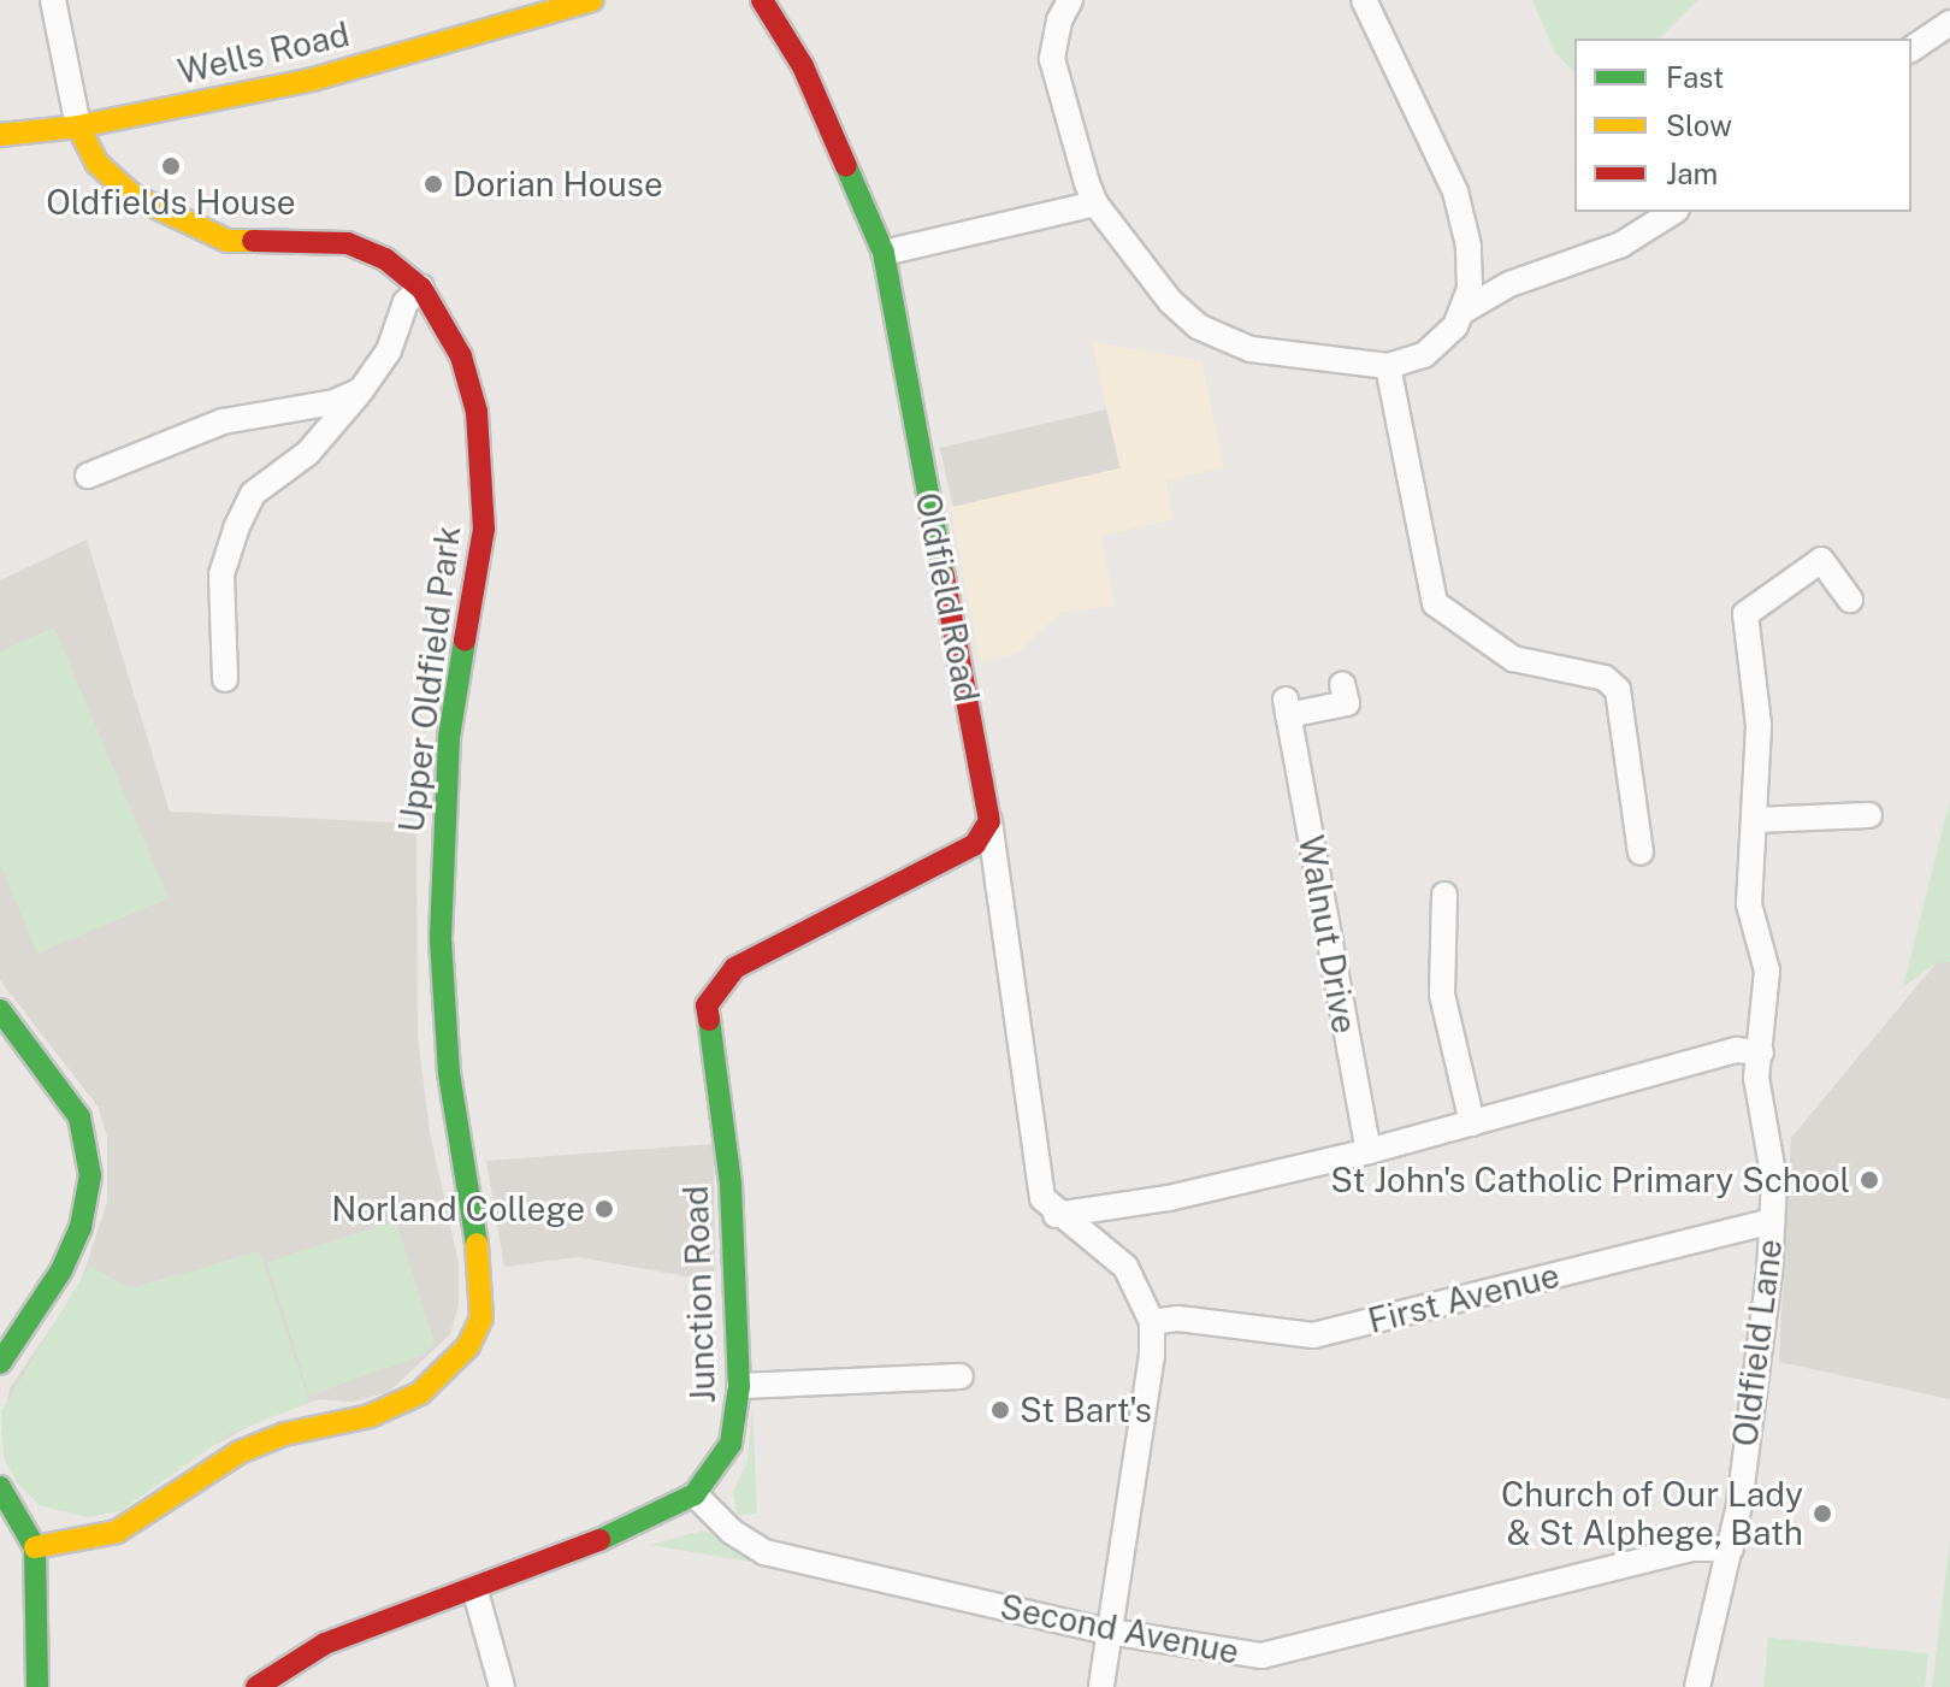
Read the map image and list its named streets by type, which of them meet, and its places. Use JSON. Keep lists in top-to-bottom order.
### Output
{
  "streets": {
    "main road": [
      "Wells Road",
      "Oldfield Road",
      "Upper Oldfield Park",
      "Junction Road"
    ],
    "street": [
      "Walnut Drive",
      "First Avenue",
      "Oldfield Lane",
      "Second Avenue"
    ]
  },
  "crossings": [
    ["Wells Road", "Upper Oldfield Park"],
    ["Oldfield Road", "Junction Road"],
    ["Junction Road", "Second Avenue"],
    ["First Avenue", "Oldfield Lane"],
    ["Oldfield Lane", "Second Avenue"]
  ],
  "places": [
    "Oldfields House",
    "Dorian House",
    "St John's Catholic Primary School",
    "Norland College",
    "St Bart's",
    "Church of Our Lady & St Alphege, Bath"
  ],
  "legend": ["Fast", "Slow", "Jam"]
}
